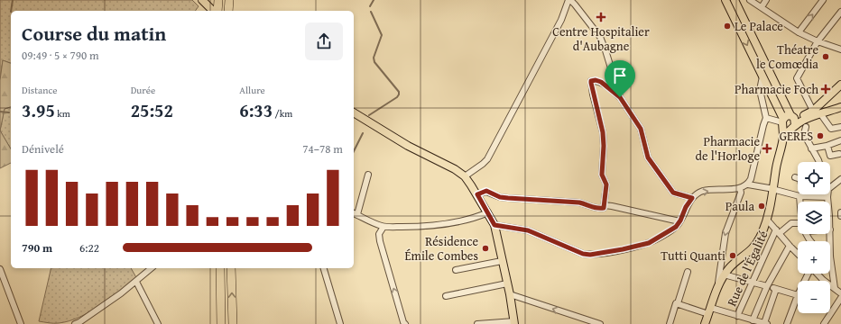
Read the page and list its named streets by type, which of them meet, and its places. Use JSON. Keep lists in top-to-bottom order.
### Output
{
  "streets": {
    "street": ["Rue de l'Égalité"]
  },
  "places": {
    "health": ["Centre Hospitalier d'Aubagne", "Pharmacie Foch", "Pharmacie de l'Horloge"],
    "other": [
      "Le Palace",
      "Théatre le Comœdia",
      "GERES",
      "Paula",
      "Résidence Émile Combes",
      "Tutti Quanti"
    ]
  },
  "page": {
    "heading": ["Course du matin", "09:49 · 5 × 790 m"],
    "stats": [
      ["Distance", "3.95 km"],
      ["Durée", "25:52"],
      ["Allure", "6:33 /km"]
    ],
    "chart": ["Dénivelé", "74–78 m"],
    "map_buttons": ["+", "−"],
    "list": [
      {
        "name": "790 m",
        "note": "6:22"
      }
    ]
  }
}
